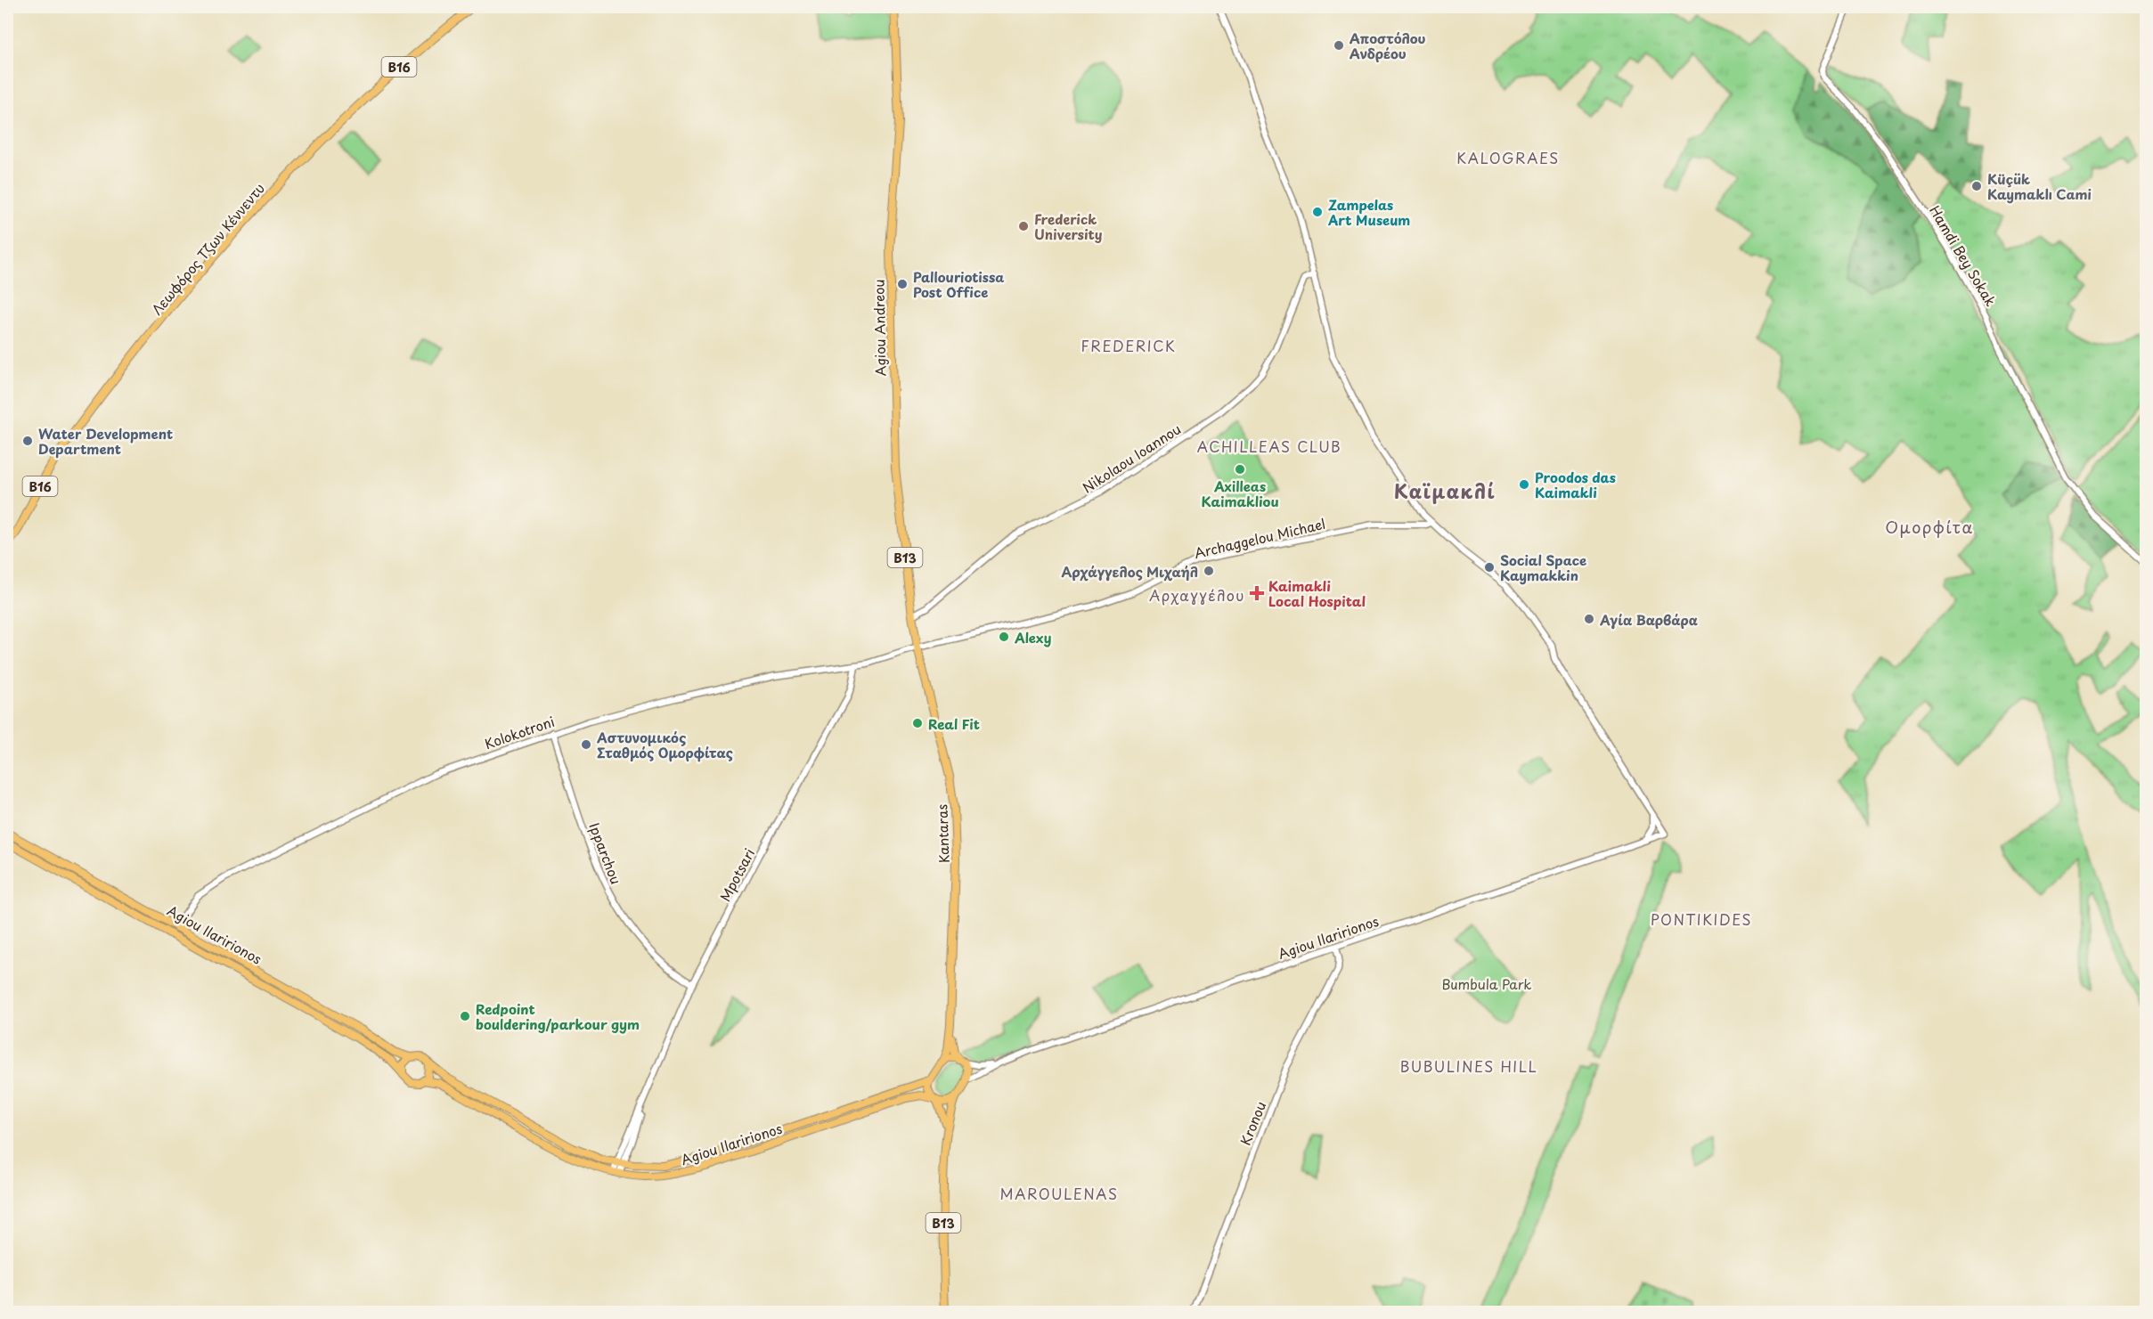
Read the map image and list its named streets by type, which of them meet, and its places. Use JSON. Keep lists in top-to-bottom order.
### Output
{
  "streets": {
    "main road": [
      "B16",
      "Λεωφόρος Τζων Κέννεντυ",
      "Agiou Andreou",
      "B13",
      "Kolokotroni",
      "Kantaras",
      "Agiou Ilaririonos"
    ],
    "street": [
      "Hamdi Bey Sokak",
      "Nikolaou Ioannou",
      "Archaggelou Michael",
      "Ipparchou",
      "Mpotsari",
      "Kronou"
    ]
  },
  "crossings": [
    ["Agiou Andreou", "Nikolaou Ioannou"],
    ["Agiou Andreou", "Archaggelou Michael"],
    ["Agiou Andreou", "Kolokotroni"],
    ["Agiou Andreou", "Kantaras"],
    ["Archaggelou Michael", "Kolokotroni"],
    ["Archaggelou Michael", "Kantaras"],
    ["B13", "Kantaras"],
    ["B13", "Agiou Ilaririonos"],
    ["Kolokotroni", "Kantaras"],
    ["Kolokotroni", "Ipparchou"],
    ["Kolokotroni", "Mpotsari"],
    ["Kolokotroni", "Agiou Ilaririonos"],
    ["Kantaras", "Agiou Ilaririonos"],
    ["Ipparchou", "Mpotsari"],
    ["Mpotsari", "Agiou Ilaririonos"],
    ["Agiou Ilaririonos", "Kronou"]
  ],
  "districts": [
    "KALOGRAES",
    "FREDERICK",
    "ACHILLEAS CLUB",
    "Καϊμακλί",
    "Ομορφίτα",
    "Αρχαγγέλου",
    "PONTIKIDES",
    "BUBULINES HILL",
    "MAROULENAS"
  ],
  "parks": ["Bumbula Park"],
  "places": {
    "other": [
      "Αποστόλου Ανδρέου",
      "Küçük Kaymaklı Cami",
      "Zampelas Art Museum",
      "Frederick University",
      "Pallouriotissa Post Office",
      "Water Development Department",
      "Axilleas Kaimakliou",
      "Proodos das Kaimakli",
      "Social Space Kaymakkin",
      "Αρχάγγελος Μιχαήλ",
      "Αγία Βαρβάρα",
      "Alexy",
      "Real Fit",
      "Αστυνομικός Σταθμός Ομορφίτας",
      "Redpoint bouldering/parkour gym"
    ],
    "health": ["Kaimakli Local Hospital"]
  }
}
